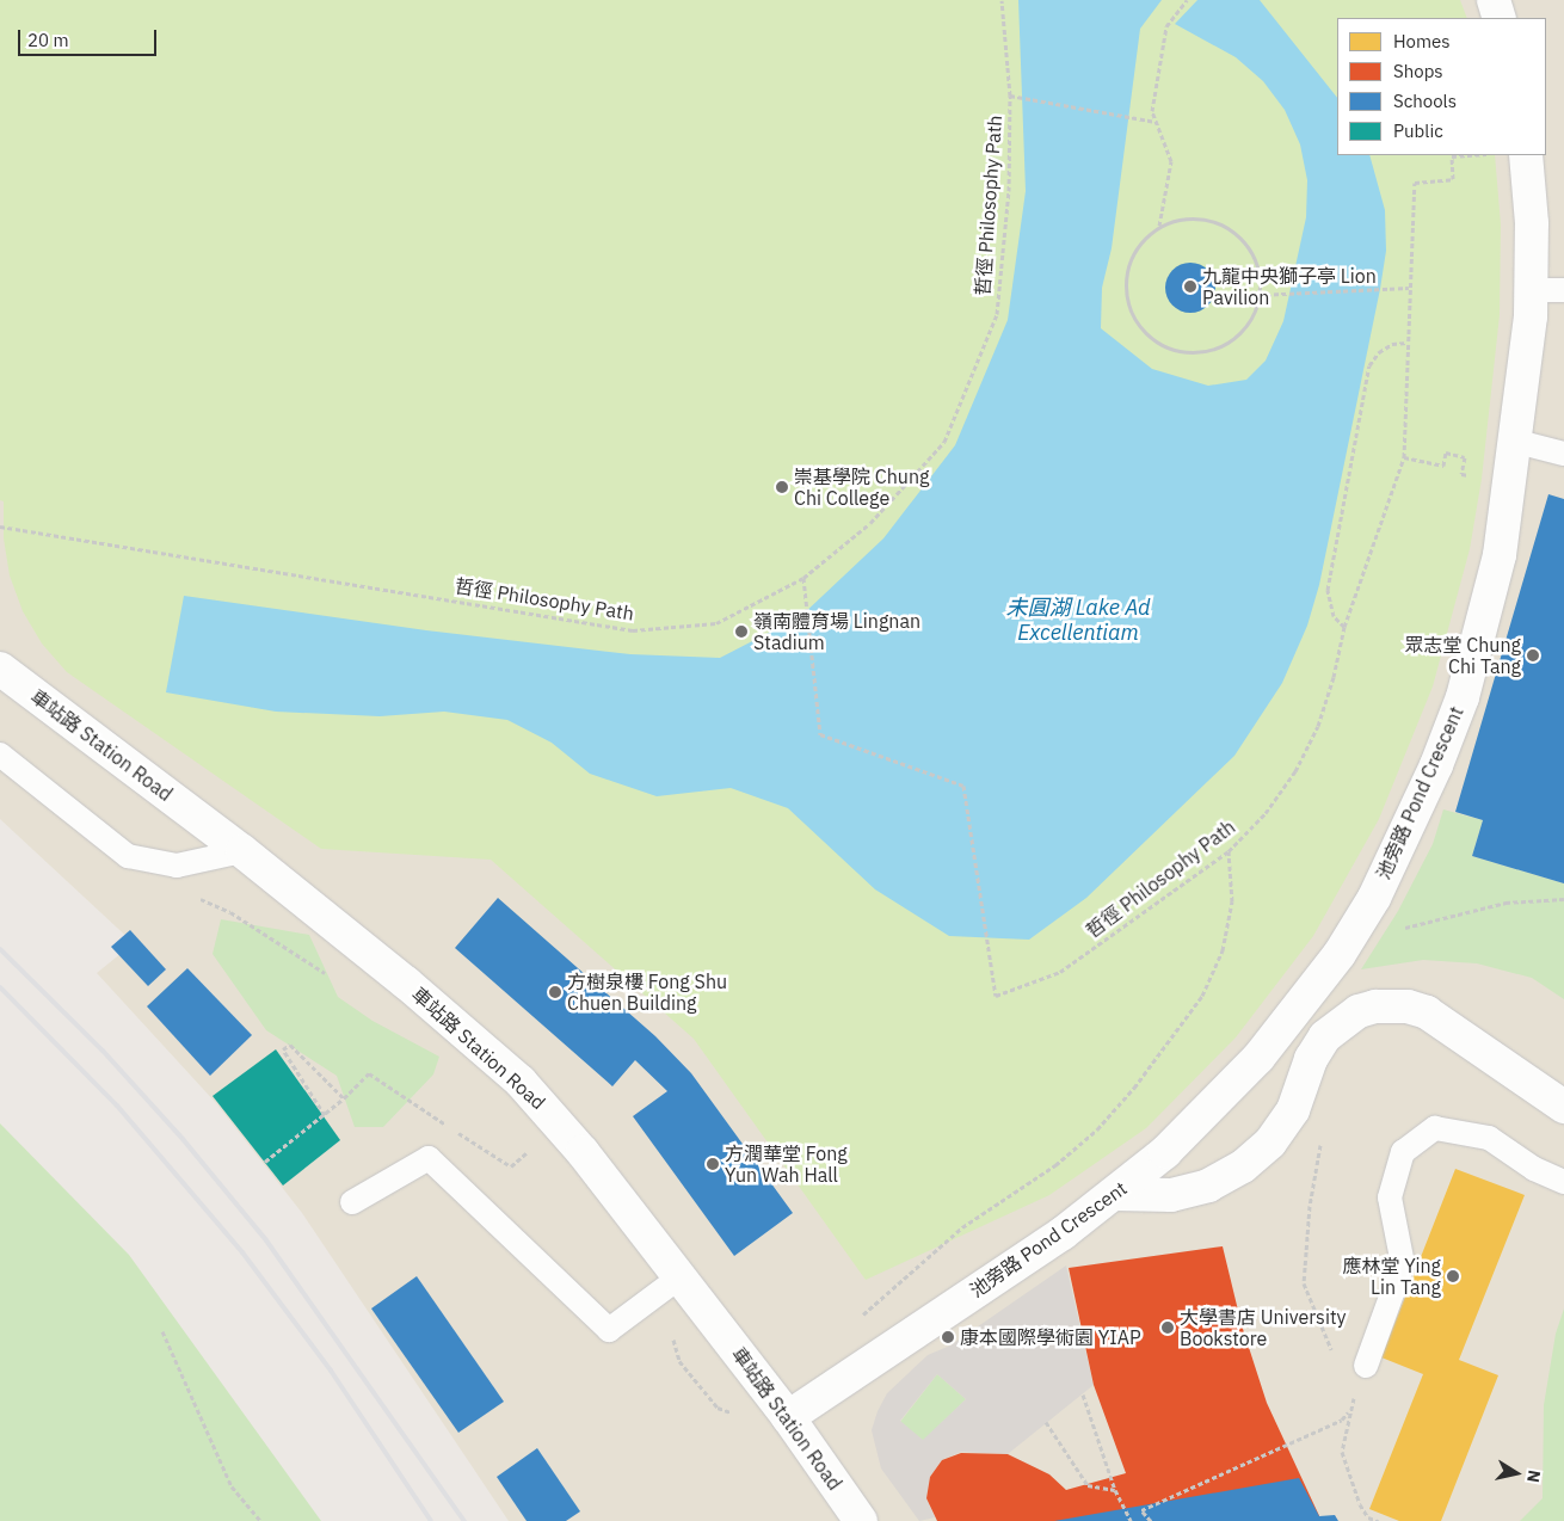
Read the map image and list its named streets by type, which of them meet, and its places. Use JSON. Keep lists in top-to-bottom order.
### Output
{
  "streets": {
    "street": ["車站路 Station Road", "池旁路 Pond Crescent"],
    "path": ["哲徑 Philosophy Path"]
  },
  "crossings": [
    ["車站路 Station Road", "池旁路 Pond Crescent"]
  ],
  "water": ["未圓湖 Lake Ad Excellentiam"],
  "places": [
    "九龍中央獅子亭 Lion Pavilion",
    "崇基學院 Chung Chi College",
    "嶺南體育場 Lingnan Stadium",
    "眾志堂 Chung Chi Tang",
    "方樹泉樓 Fong Shu Chuen Building",
    "方潤華堂 Fong Yun Wah Hall",
    "應林堂 Ying Lin Tang",
    "大學書店 University Bookstore",
    "康本國際學術園 YIAP"
  ],
  "legend": [
    "Homes",
    "Shops",
    "Schools",
    "Public"
  ],
  "scale_bar": "20 m",
  "north": "right"
}
